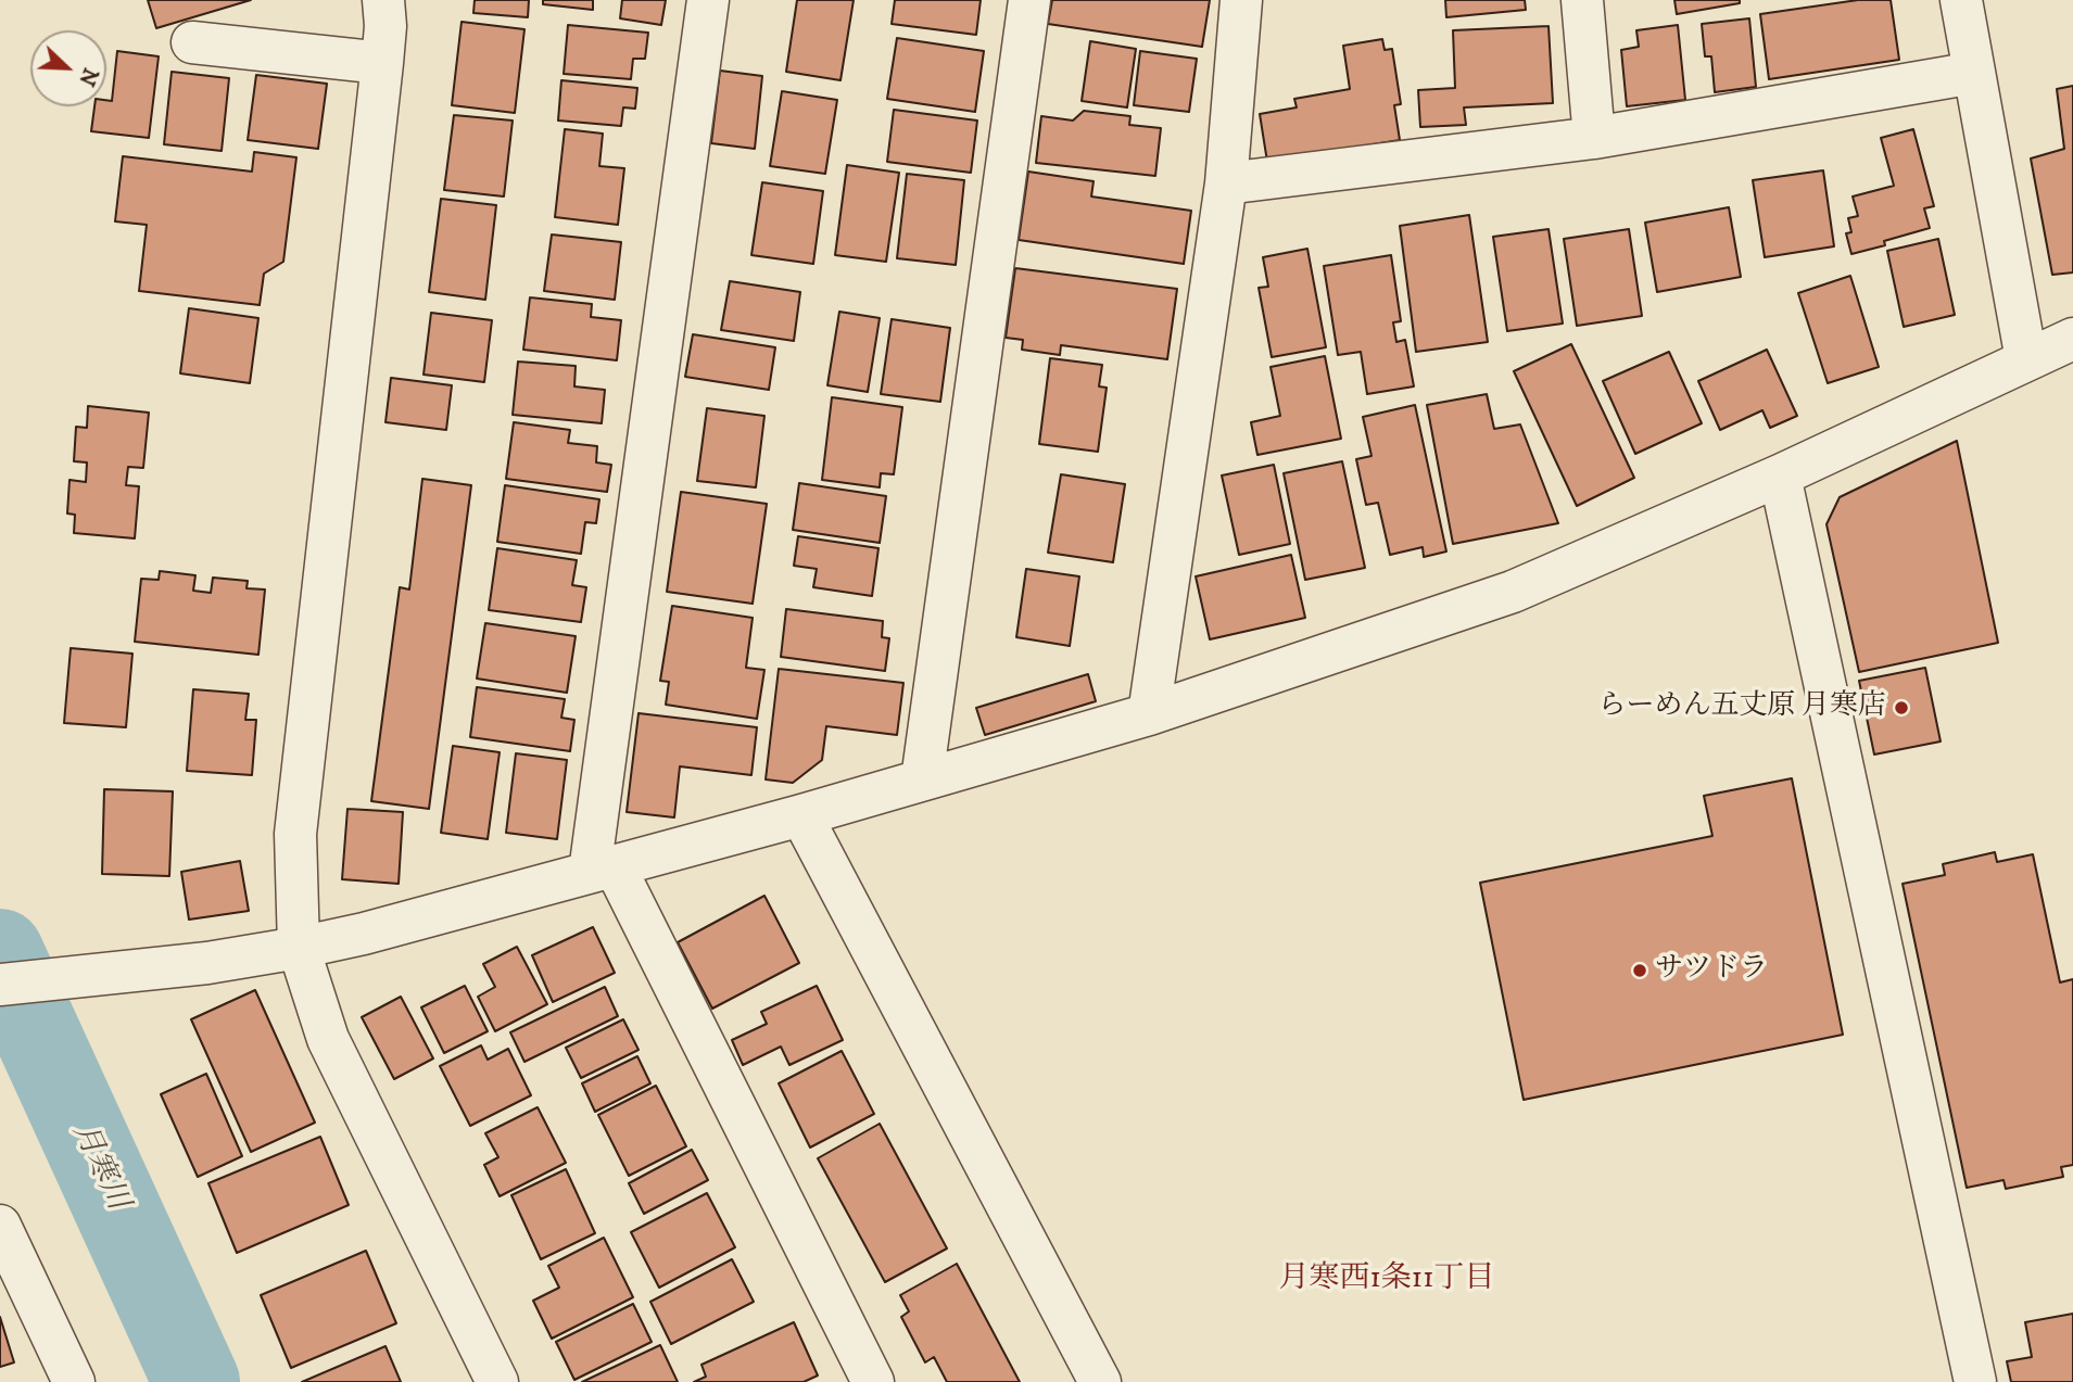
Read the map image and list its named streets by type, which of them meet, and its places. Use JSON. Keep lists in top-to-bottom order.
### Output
{
  "districts": ["月寒西1条11丁目"],
  "water": ["月寒川"],
  "places": ["らーめん五丈原 月寒店", "サツドラ"],
  "north": "bottom right"
}
